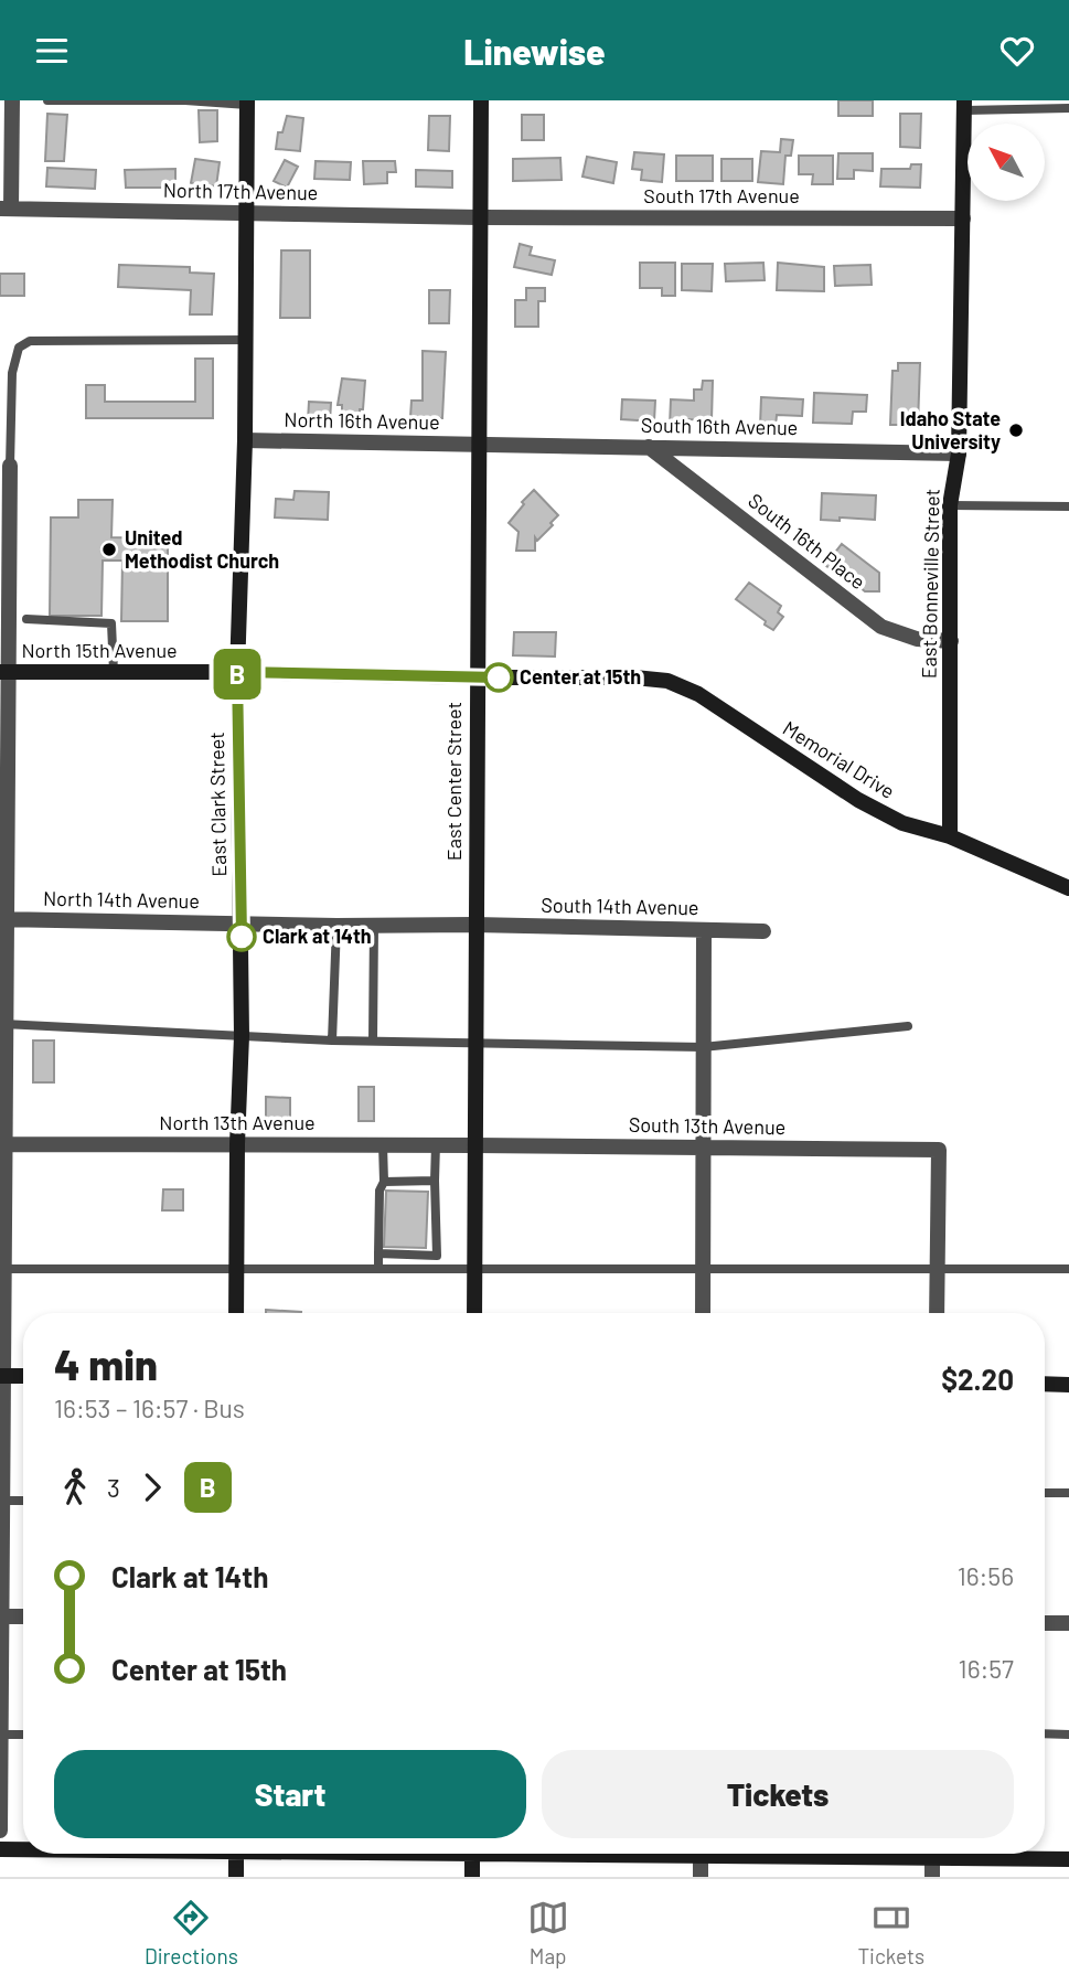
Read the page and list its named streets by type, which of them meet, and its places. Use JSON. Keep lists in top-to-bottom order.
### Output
{
  "streets": {
    "street": [
      "North 17th Avenue",
      "South 17th Avenue",
      "North 16th Avenue",
      "South 16th Avenue",
      "South 16th Place",
      "East Bonneville Street",
      "North 15th Avenue",
      "Memorial Drive",
      "East Center Street",
      "East Clark Street",
      "North 14th Avenue",
      "South 14th Avenue",
      "North 13th Avenue",
      "South 13th Avenue"
    ]
  },
  "crossings": [
    ["North 17th Avenue", "South 17th Avenue"],
    ["North 17th Avenue", "East Center Street"],
    ["North 17th Avenue", "East Clark Street"],
    ["South 17th Avenue", "East Bonneville Street"],
    ["South 17th Avenue", "East Center Street"],
    ["North 16th Avenue", "South 16th Avenue"],
    ["North 16th Avenue", "East Center Street"],
    ["North 16th Avenue", "East Clark Street"],
    ["South 16th Avenue", "South 16th Place"],
    ["South 16th Avenue", "East Bonneville Street"],
    ["South 16th Avenue", "East Center Street"],
    ["South 16th Place", "East Bonneville Street"],
    ["East Bonneville Street", "Memorial Drive"],
    ["North 15th Avenue", "Memorial Drive"],
    ["North 15th Avenue", "East Center Street"],
    ["North 15th Avenue", "East Clark Street"],
    ["Memorial Drive", "East Center Street"],
    ["East Center Street", "North 14th Avenue"],
    ["East Center Street", "South 14th Avenue"],
    ["East Center Street", "North 13th Avenue"],
    ["East Center Street", "South 13th Avenue"],
    ["East Clark Street", "North 14th Avenue"],
    ["East Clark Street", "North 13th Avenue"],
    ["North 14th Avenue", "South 14th Avenue"],
    ["North 13th Avenue", "South 13th Avenue"]
  ],
  "places": [
    "Idaho State University",
    "United Methodist Church",
    "Center at 15th",
    "Clark at 14th"
  ],
  "lines": ["bus line B"],
  "north": "top left",
  "page": {
    "header": "Linewise",
    "on_map": "B",
    "heading": ["4 min", "16:53 – 16:57 · Bus", "$2.20"],
    "legs": ["3", "B"],
    "list": [
      {
        "name": "Clark at 14th",
        "value": "16:56"
      },
      {
        "name": "Center at 15th",
        "value": "16:57"
      }
    ],
    "buttons": ["Start", "Tickets"],
    "tabs": ["Directions", "Map", "Tickets"]
  }
}
